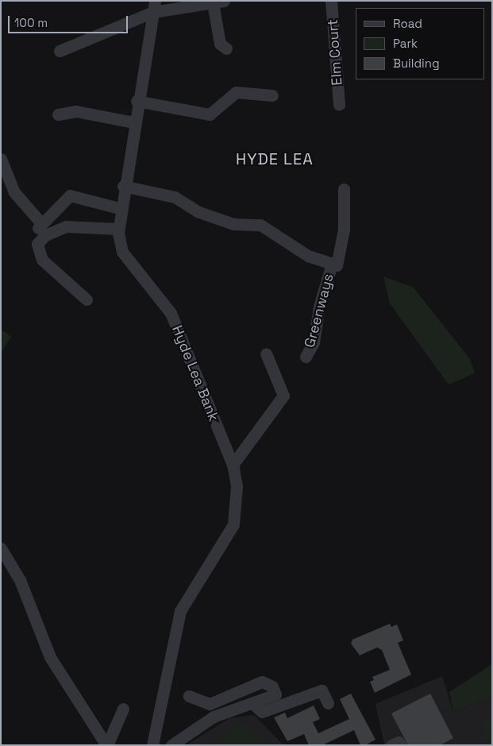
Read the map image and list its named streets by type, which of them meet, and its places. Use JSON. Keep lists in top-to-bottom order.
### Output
{
  "streets": {
    "street": ["Elm Court", "Greenways", "Hyde Lea Bank"]
  },
  "districts": ["HYDE LEA"],
  "legend": ["Road", "Park", "Building"],
  "scale_bar": "100 m"
}
